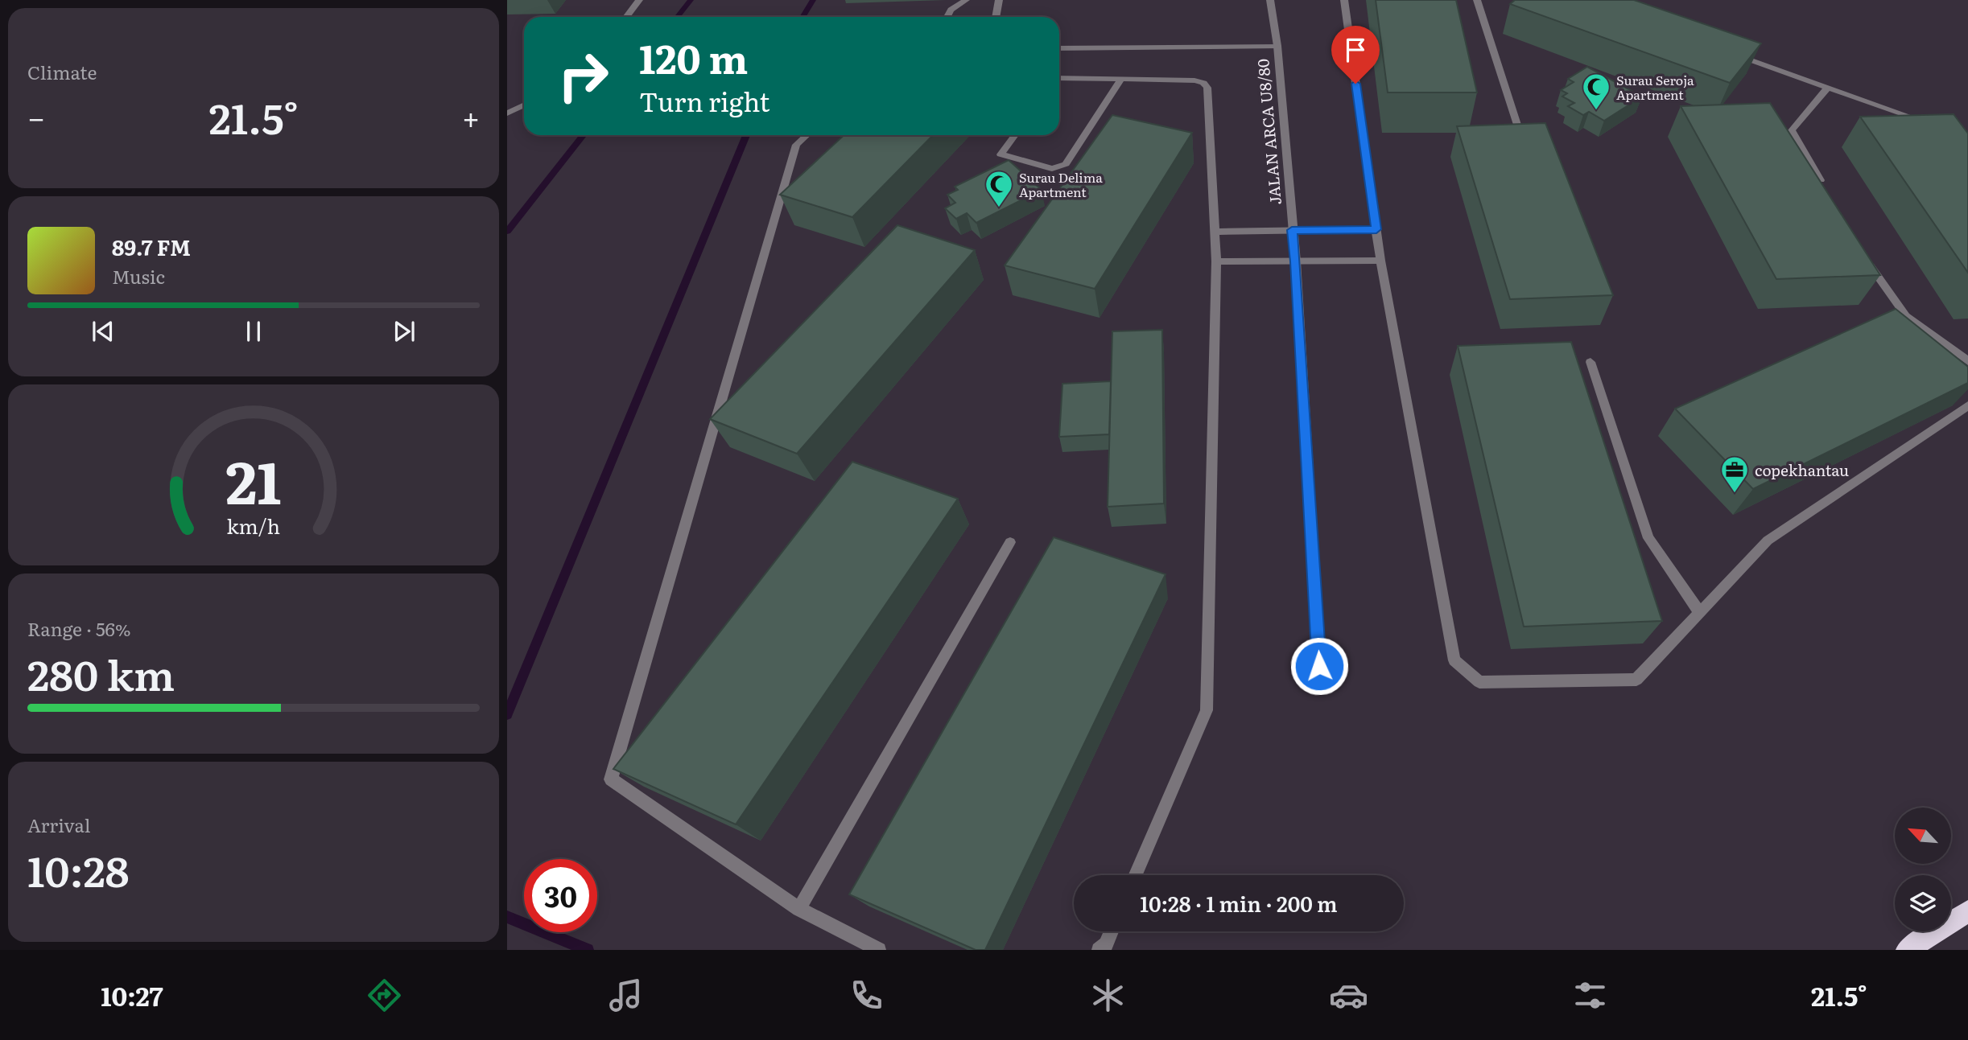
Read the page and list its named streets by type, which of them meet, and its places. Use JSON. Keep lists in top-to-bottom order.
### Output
{
  "streets": {
    "street": ["JALAN ARCA U8/80"]
  },
  "places": {
    "mosque": ["Surau Seroja Apartment", "Surau Delima Apartment"],
    "office": ["copekhantau"]
  },
  "north": "top left",
  "page": {
    "tile": [
      "Climate",
      ["Range · 56%", "280 km"],
      ["Arrival", "10:28"]
    ],
    "turn": ["120 m", "Turn right"],
    "heat": ["−", "21.5°", "+"],
    "song": ["89.7 FM", "Music"],
    "limit": "30",
    "trip": "10:28 · 1 min · 200 m",
    "tabs": ["10:27", "21.5°"],
    "gauge": ["21", "km/h"]
  }
}
